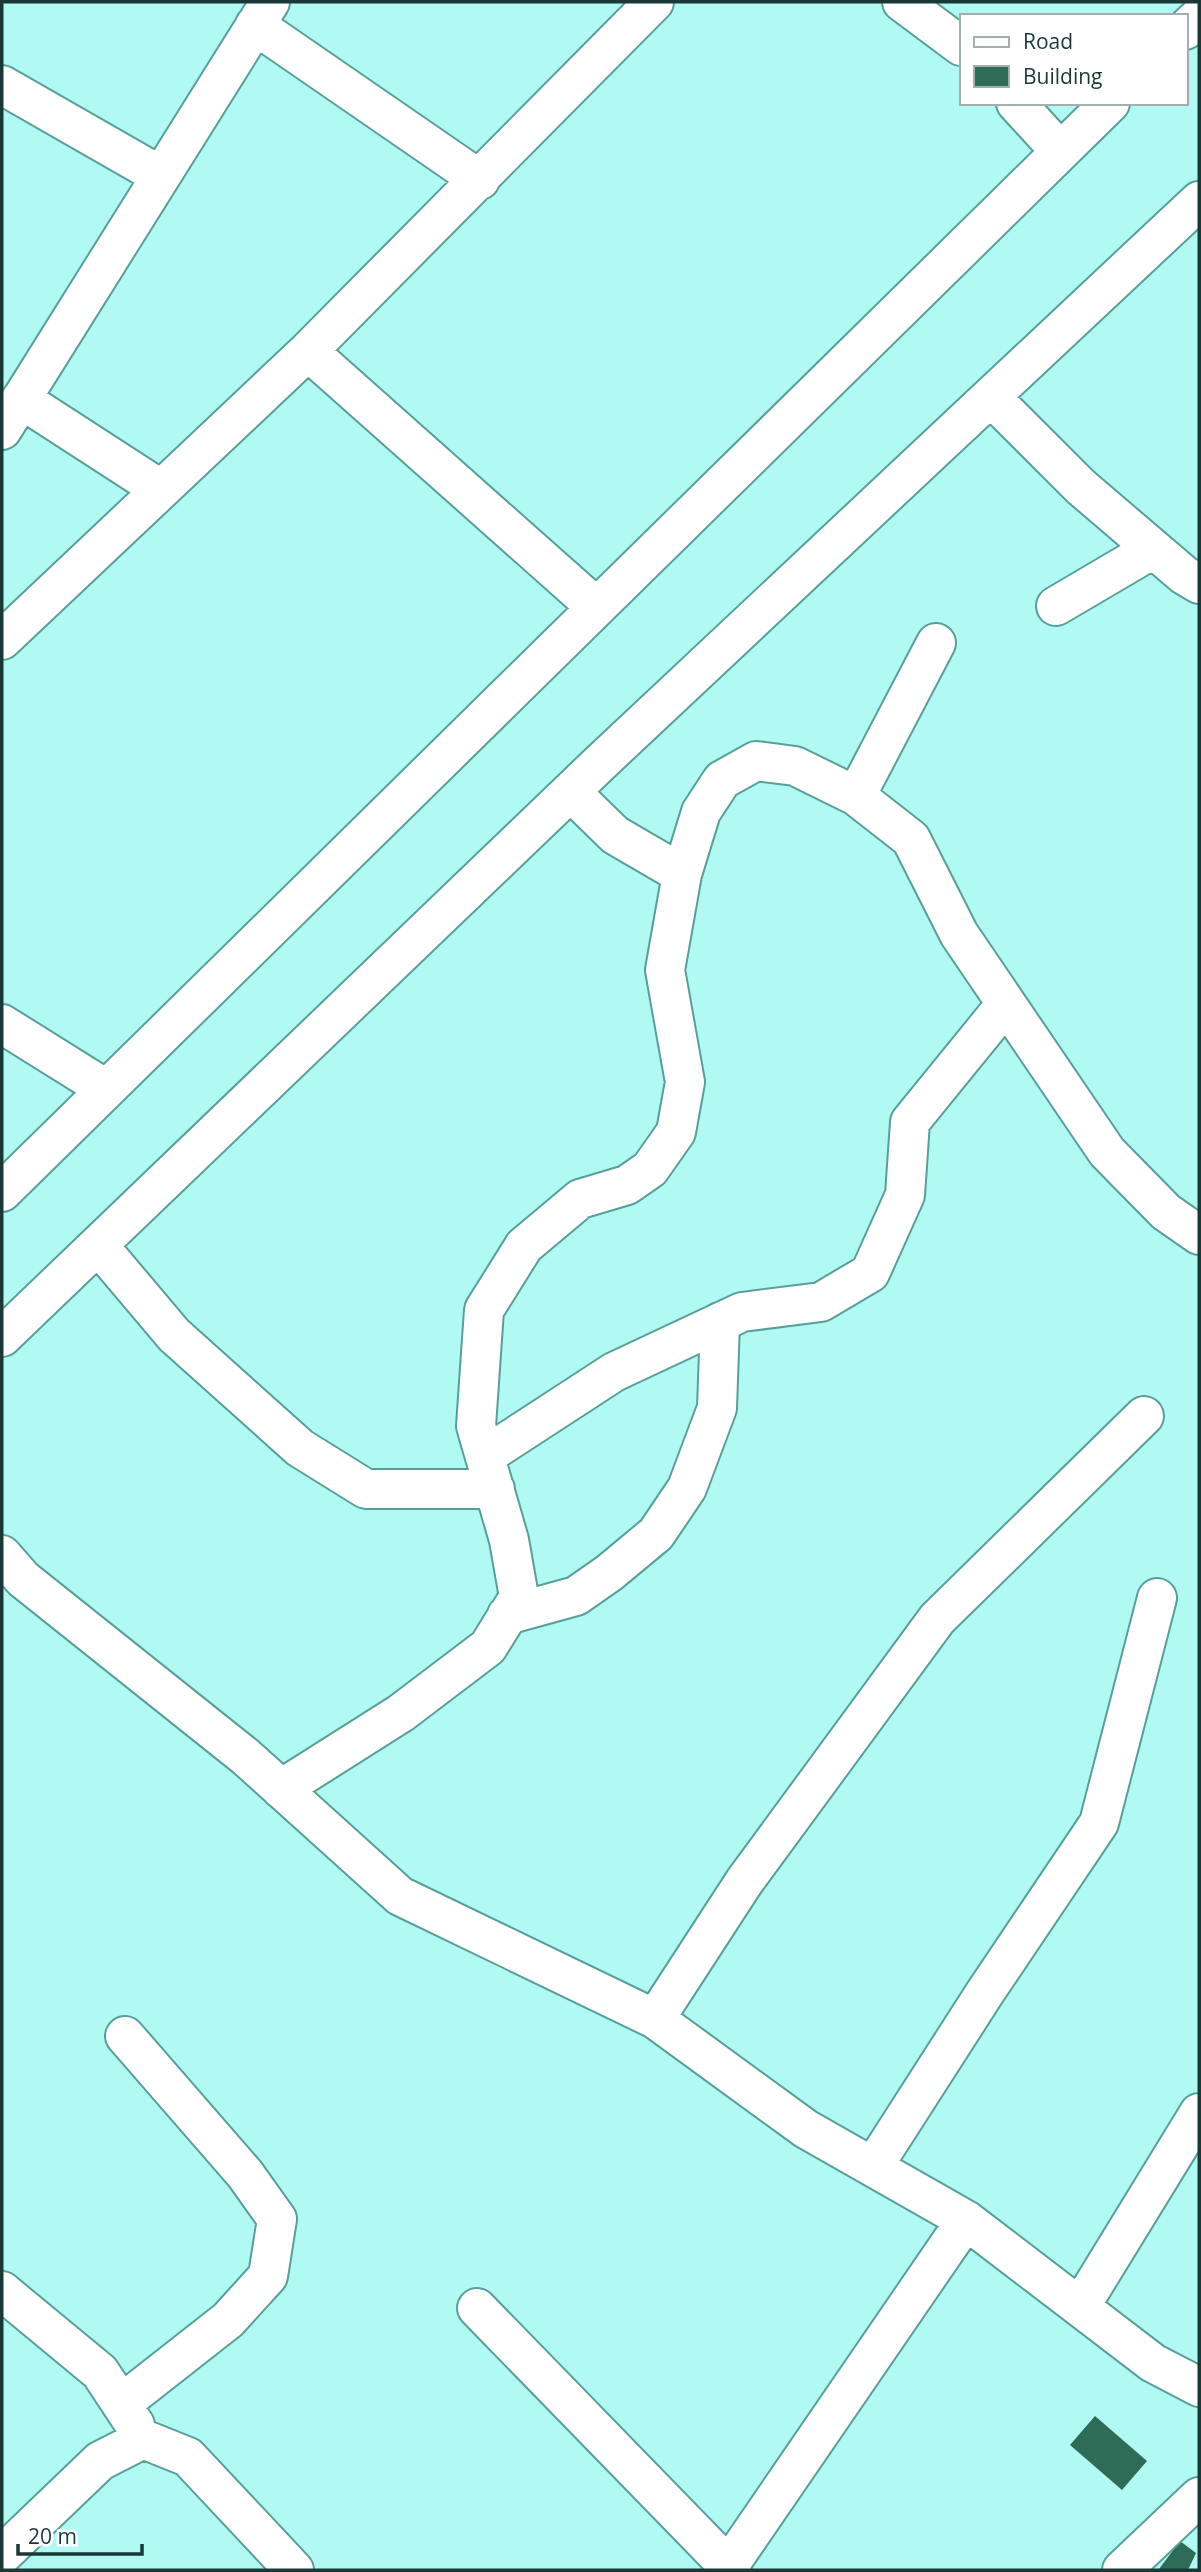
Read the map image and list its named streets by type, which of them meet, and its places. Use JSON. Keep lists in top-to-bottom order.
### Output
{
  "legend": ["Road", "Building"],
  "scale_bar": "20 m"
}
